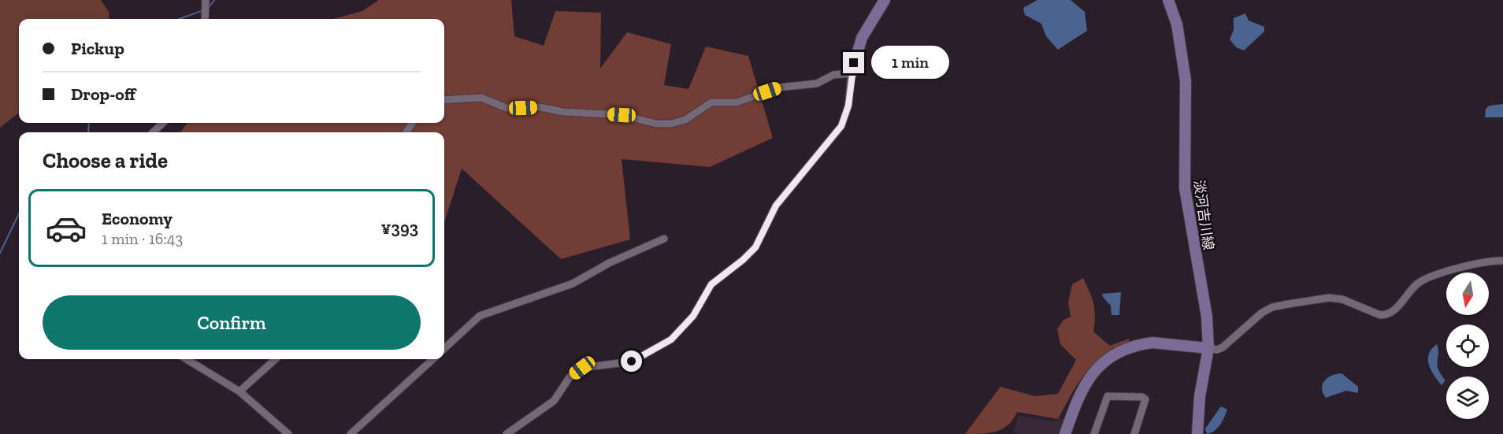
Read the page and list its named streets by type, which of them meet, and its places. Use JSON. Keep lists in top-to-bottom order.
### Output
{
  "streets": {
    "main road": ["淡河吉川線"]
  },
  "north": "bottom",
  "page": {
    "banner": ["Pickup", "Drop-off"],
    "bubble": "1 min",
    "heading": "Choose a ride",
    "list": [
      {
        "name": "Economy",
        "note": "1 min · 16:43",
        "value": "¥393"
      }
    ],
    "buttons": "Confirm"
  }
}
